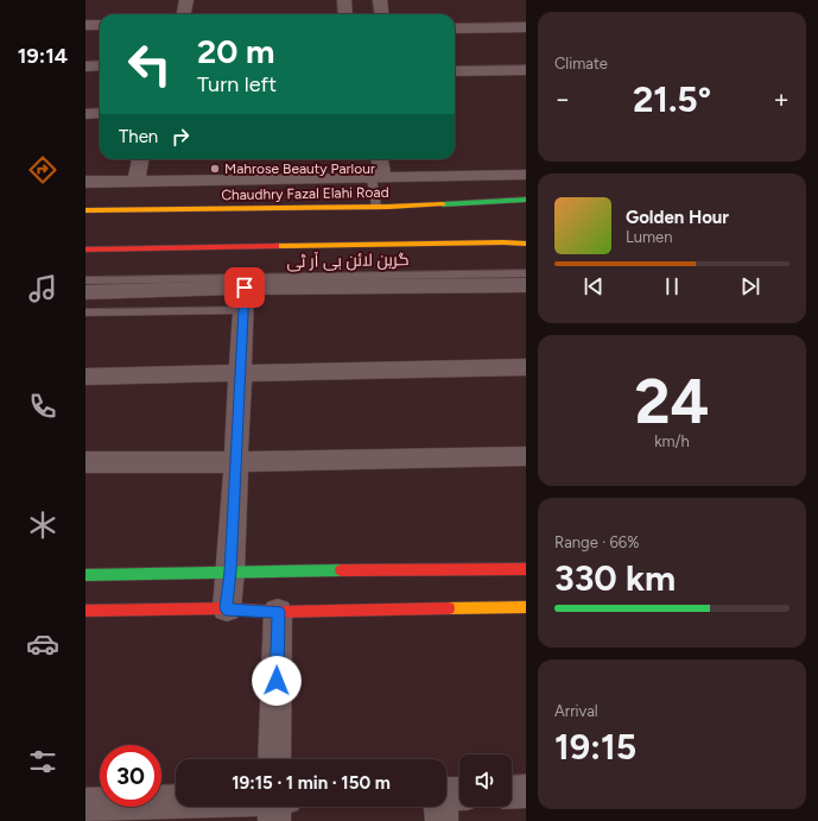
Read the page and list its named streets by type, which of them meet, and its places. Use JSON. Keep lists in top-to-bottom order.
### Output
{
  "streets": {
    "main road": ["Chaudhry Fazal Elahi Road"],
    "lane": ["گرین لائن بی آر ٹی"]
  },
  "places": ["Mahrose Beauty Parlour"],
  "page": {
    "tabs": "19:14",
    "tile": [
      "Climate",
      ["24", "km/h"],
      ["Range · 66%", "330 km"],
      ["Arrival", "19:15"]
    ],
    "turn": ["20 m", "Turn left"],
    "heat": ["−", "21.5°", "+"],
    "then": "Then",
    "song": ["Golden Hour", "Lumen"],
    "limit": "30",
    "trip": "19:15 · 1 min · 150 m"
  }
}
